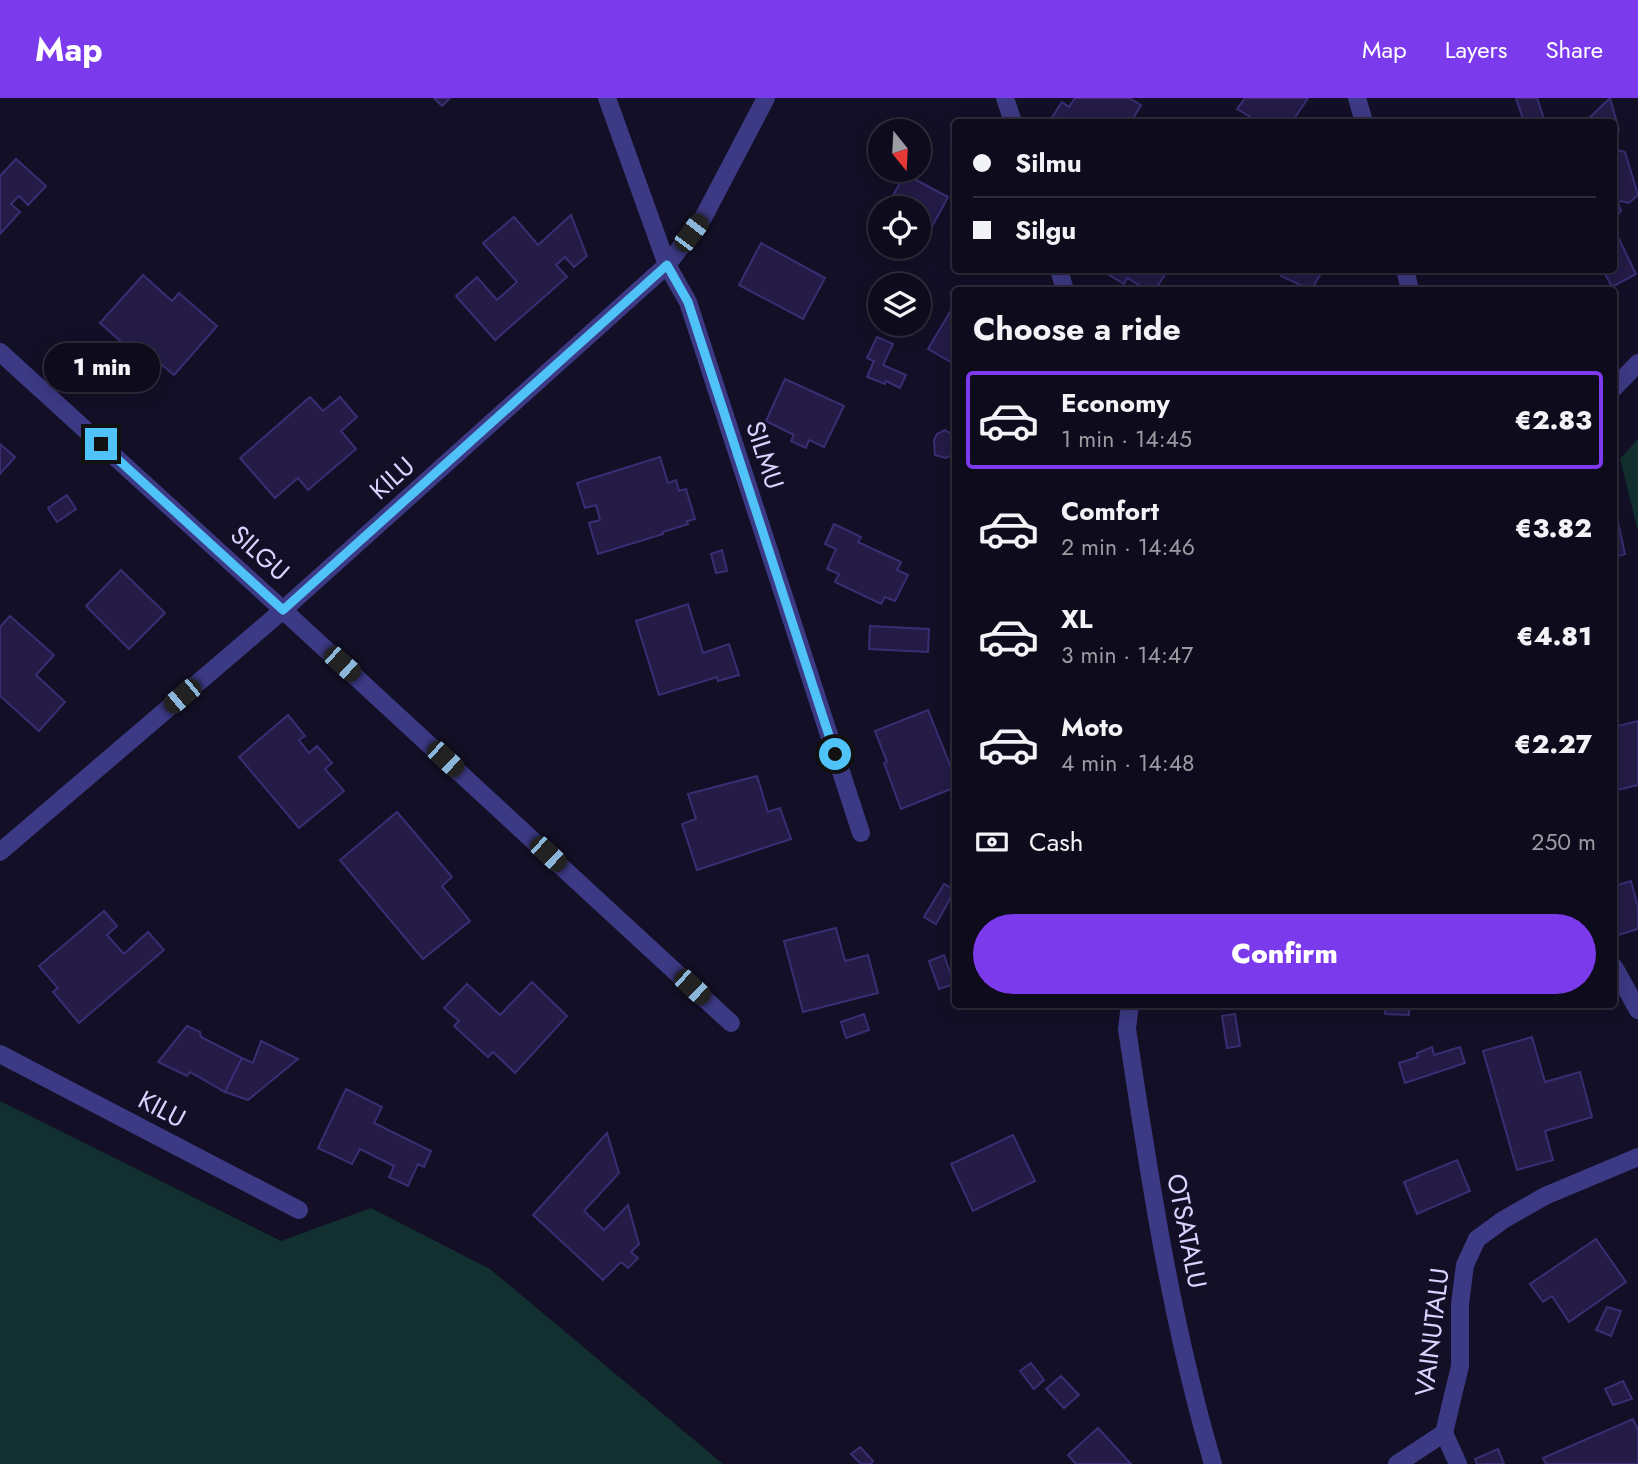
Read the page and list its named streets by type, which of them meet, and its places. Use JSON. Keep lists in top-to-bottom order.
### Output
{
  "streets": {
    "street": [
      "SILMU",
      "KILU",
      "SILGU",
      "OTSATALU",
      "VAINUTALU"
    ]
  },
  "crossings": [
    ["SILMU", "KILU"],
    ["KILU", "SILGU"]
  ],
  "north": "bottom",
  "page": {
    "header": "Map",
    "nav": ["Map", "Layers", "Share"],
    "banner": ["Silmu", "Silgu"],
    "heading": "Choose a ride",
    "bubble": "1 min",
    "list": [
      {
        "name": "Economy",
        "note": "1 min · 14:45",
        "value": "€2.83"
      },
      {
        "name": "Comfort",
        "note": "2 min · 14:46",
        "value": "€3.82"
      },
      {
        "name": "XL",
        "note": "3 min · 14:47",
        "value": "€4.81"
      },
      {
        "name": "Moto",
        "note": "4 min · 14:48",
        "value": "€2.27"
      }
    ],
    "pay": ["Cash", "250 m"],
    "buttons": "Confirm"
  }
}
